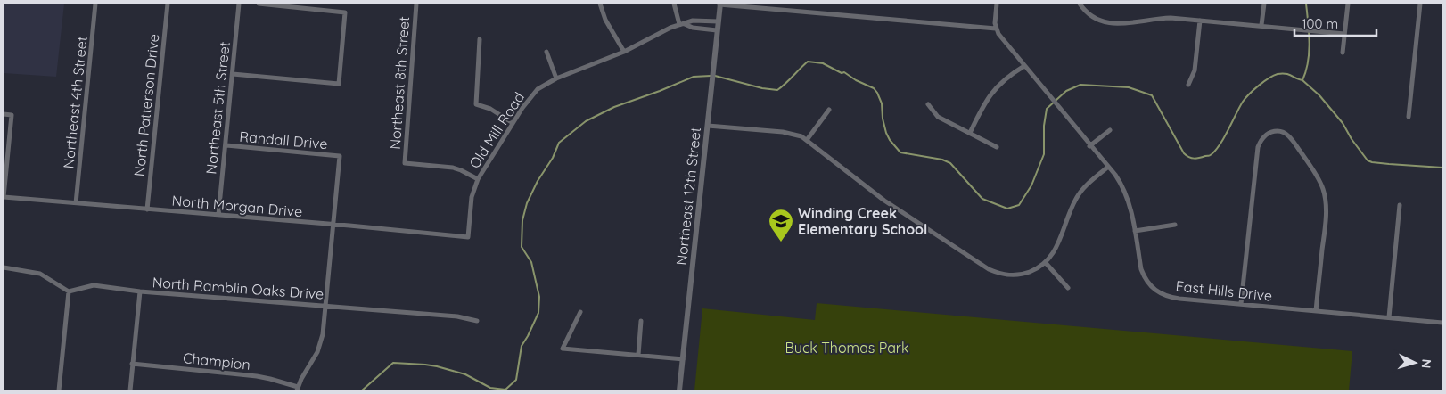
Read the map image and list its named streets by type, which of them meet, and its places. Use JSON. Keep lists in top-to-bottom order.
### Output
{
  "streets": {
    "street": [
      "Northeast 8th Street",
      "Northeast 4th Street",
      "North Patterson Drive",
      "Northeast 5th Street",
      "Old Mill Road",
      "Randall Drive",
      "Northeast 12th Street",
      "North Morgan Drive",
      "North Ramblin Oaks Drive",
      "East Hills Drive",
      "Champion"
    ]
  },
  "crossings": [
    ["Northeast 8th Street", "Old Mill Road"],
    ["Northeast 4th Street", "North Morgan Drive"],
    ["North Patterson Drive", "North Morgan Drive"],
    ["Northeast 5th Street", "Randall Drive"],
    ["Northeast 5th Street", "North Morgan Drive"],
    ["Old Mill Road", "Northeast 12th Street"],
    ["Old Mill Road", "North Morgan Drive"],
    ["Randall Drive", "North Morgan Drive"]
  ],
  "parks": ["Buck Thomas Park"],
  "places": {
    "school or university": ["Winding Creek Elementary School"]
  },
  "scale_bar": "100 m",
  "north": "right"
}
